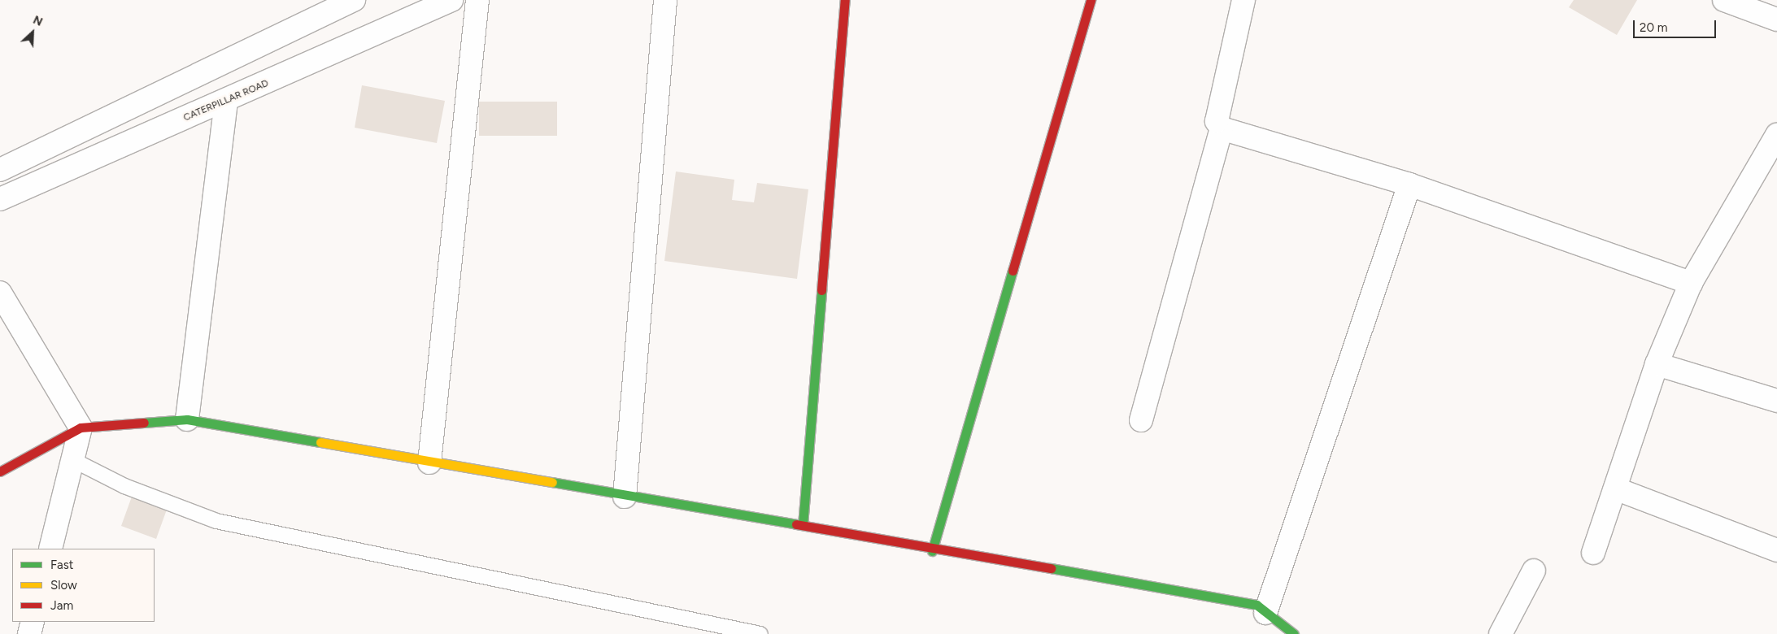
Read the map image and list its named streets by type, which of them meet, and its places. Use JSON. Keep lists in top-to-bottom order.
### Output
{
  "streets": {
    "street": ["CATERPILLAR ROAD"]
  },
  "legend": ["Fast", "Slow", "Jam"],
  "scale_bar": "20 m",
  "north": "top right"
}
